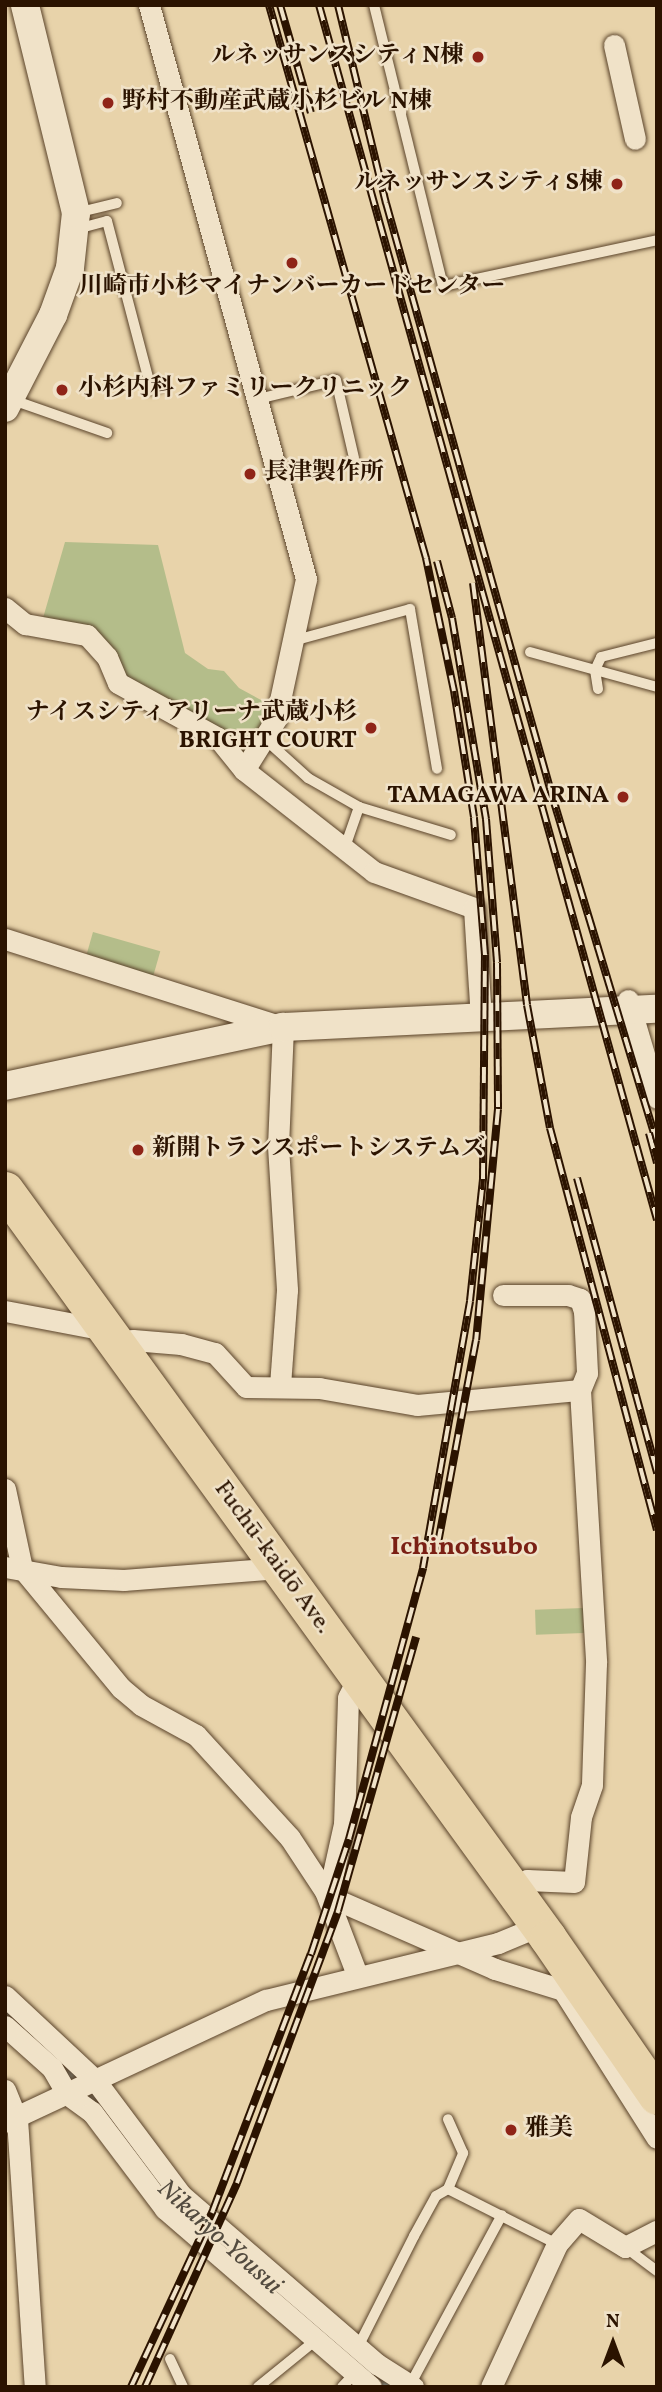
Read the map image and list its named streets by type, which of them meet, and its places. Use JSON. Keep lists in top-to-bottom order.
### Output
{
  "streets": {
    "highway": ["Fuchū-kaidō Ave."]
  },
  "districts": ["Ichinotsubo"],
  "water": ["Nikaryo-Yousui"],
  "places": [
    "ルネッサンスシティN棟",
    "野村不動産武蔵小杉ビル N棟",
    "ルネッサンスシティS棟",
    "川崎市小杉マイナンバーカードセンター",
    "小杉内科ファミリークリニック",
    "長津製作所",
    "ナイスシティアリーナ武蔵小杉 BRIGHT COURT",
    "TAMAGAWA ARINA",
    "新開トランスポートシステムズ",
    "雅美"
  ],
  "north": "top"
}
